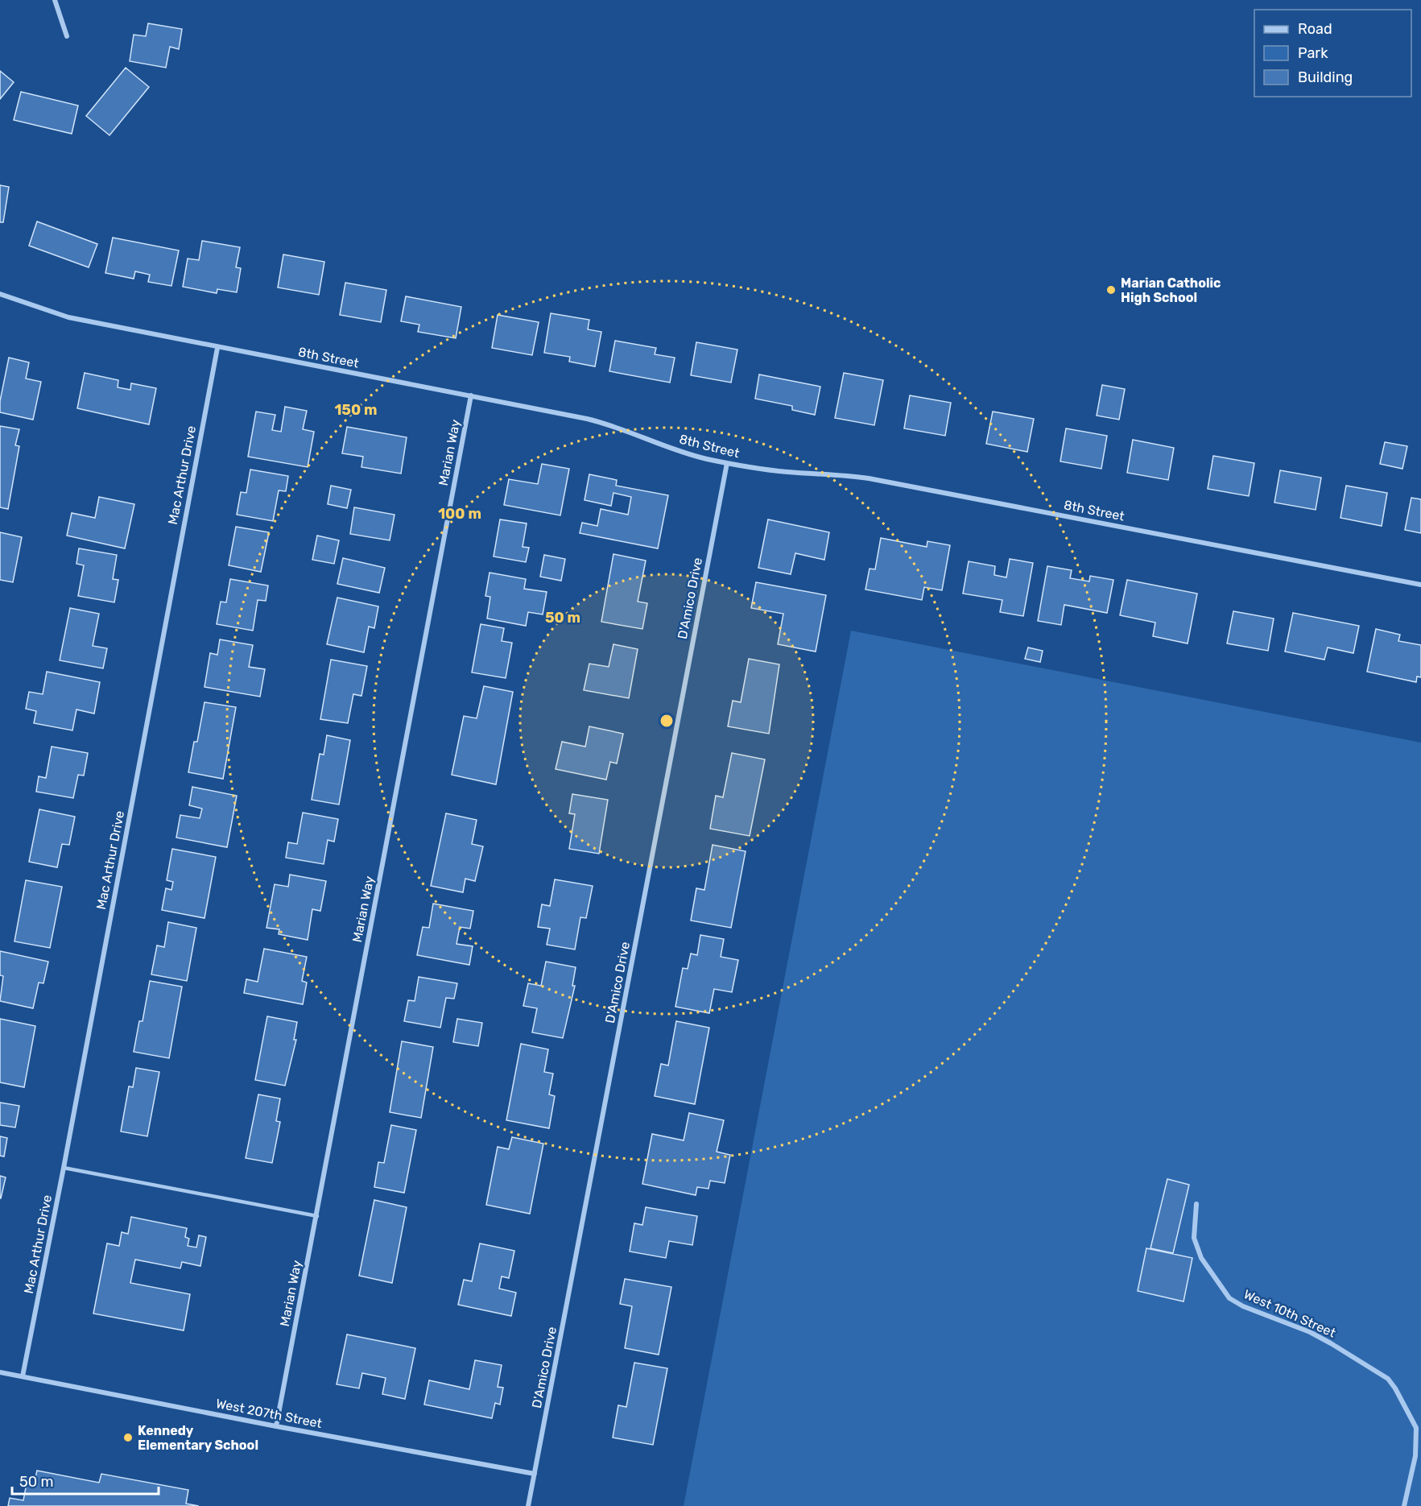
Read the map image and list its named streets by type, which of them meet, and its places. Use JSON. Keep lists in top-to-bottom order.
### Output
{
  "streets": {
    "street": [
      "8th Street",
      "Marian Way",
      "Mac Arthur Drive",
      "D'Amico Drive",
      "West 10th Street",
      "West 207th Street"
    ]
  },
  "crossings": [
    ["8th Street", "Marian Way"],
    ["8th Street", "Mac Arthur Drive"],
    ["8th Street", "D'Amico Drive"],
    ["Marian Way", "West 207th Street"],
    ["Mac Arthur Drive", "West 207th Street"],
    ["D'Amico Drive", "West 207th Street"]
  ],
  "places": ["Marian Catholic High School", "Kennedy Elementary School"],
  "legend": ["Road", "Park", "Building"],
  "scale_bar": "50 m",
  "rings": ["150 m", "100 m", "50 m"]
}
